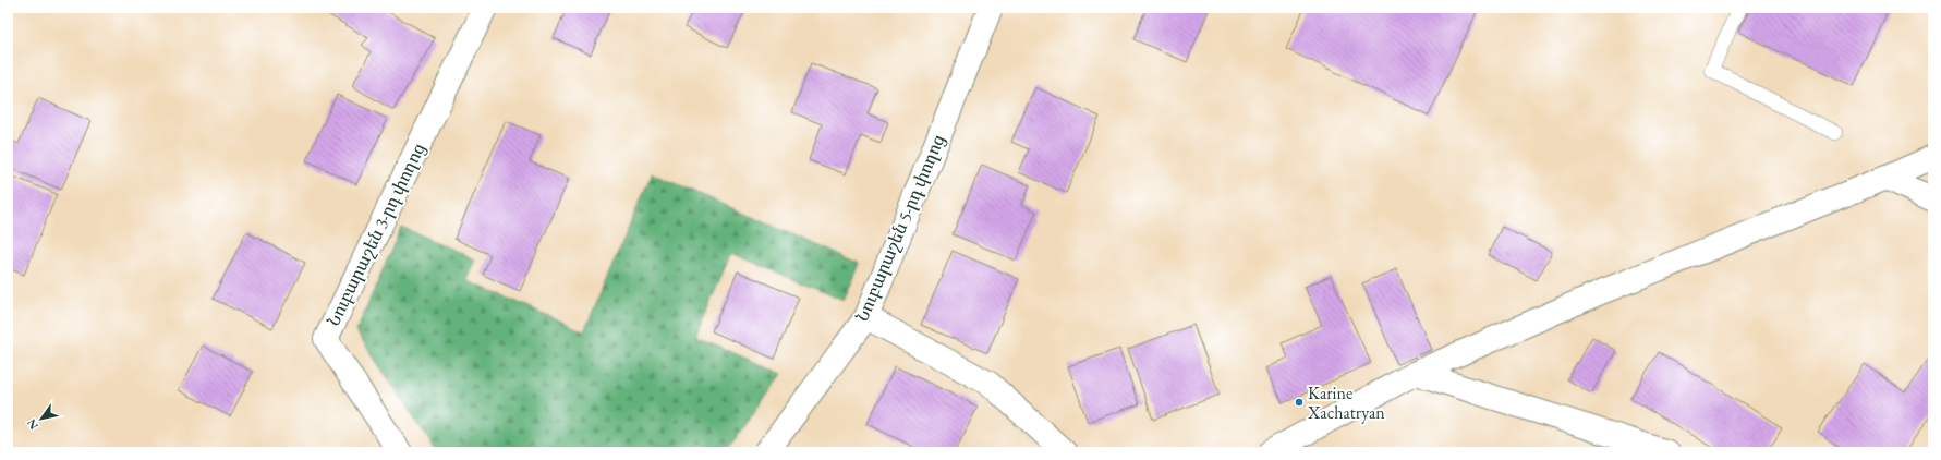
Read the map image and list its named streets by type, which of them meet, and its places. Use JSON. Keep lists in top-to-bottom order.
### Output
{
  "streets": {
    "street": ["Նուբարաշեն 5-րդ փողոց", "Նուբարաշեն 3-րդ փողոց"]
  },
  "places": ["Karine Xachatryan"],
  "north": "bottom left"
}
